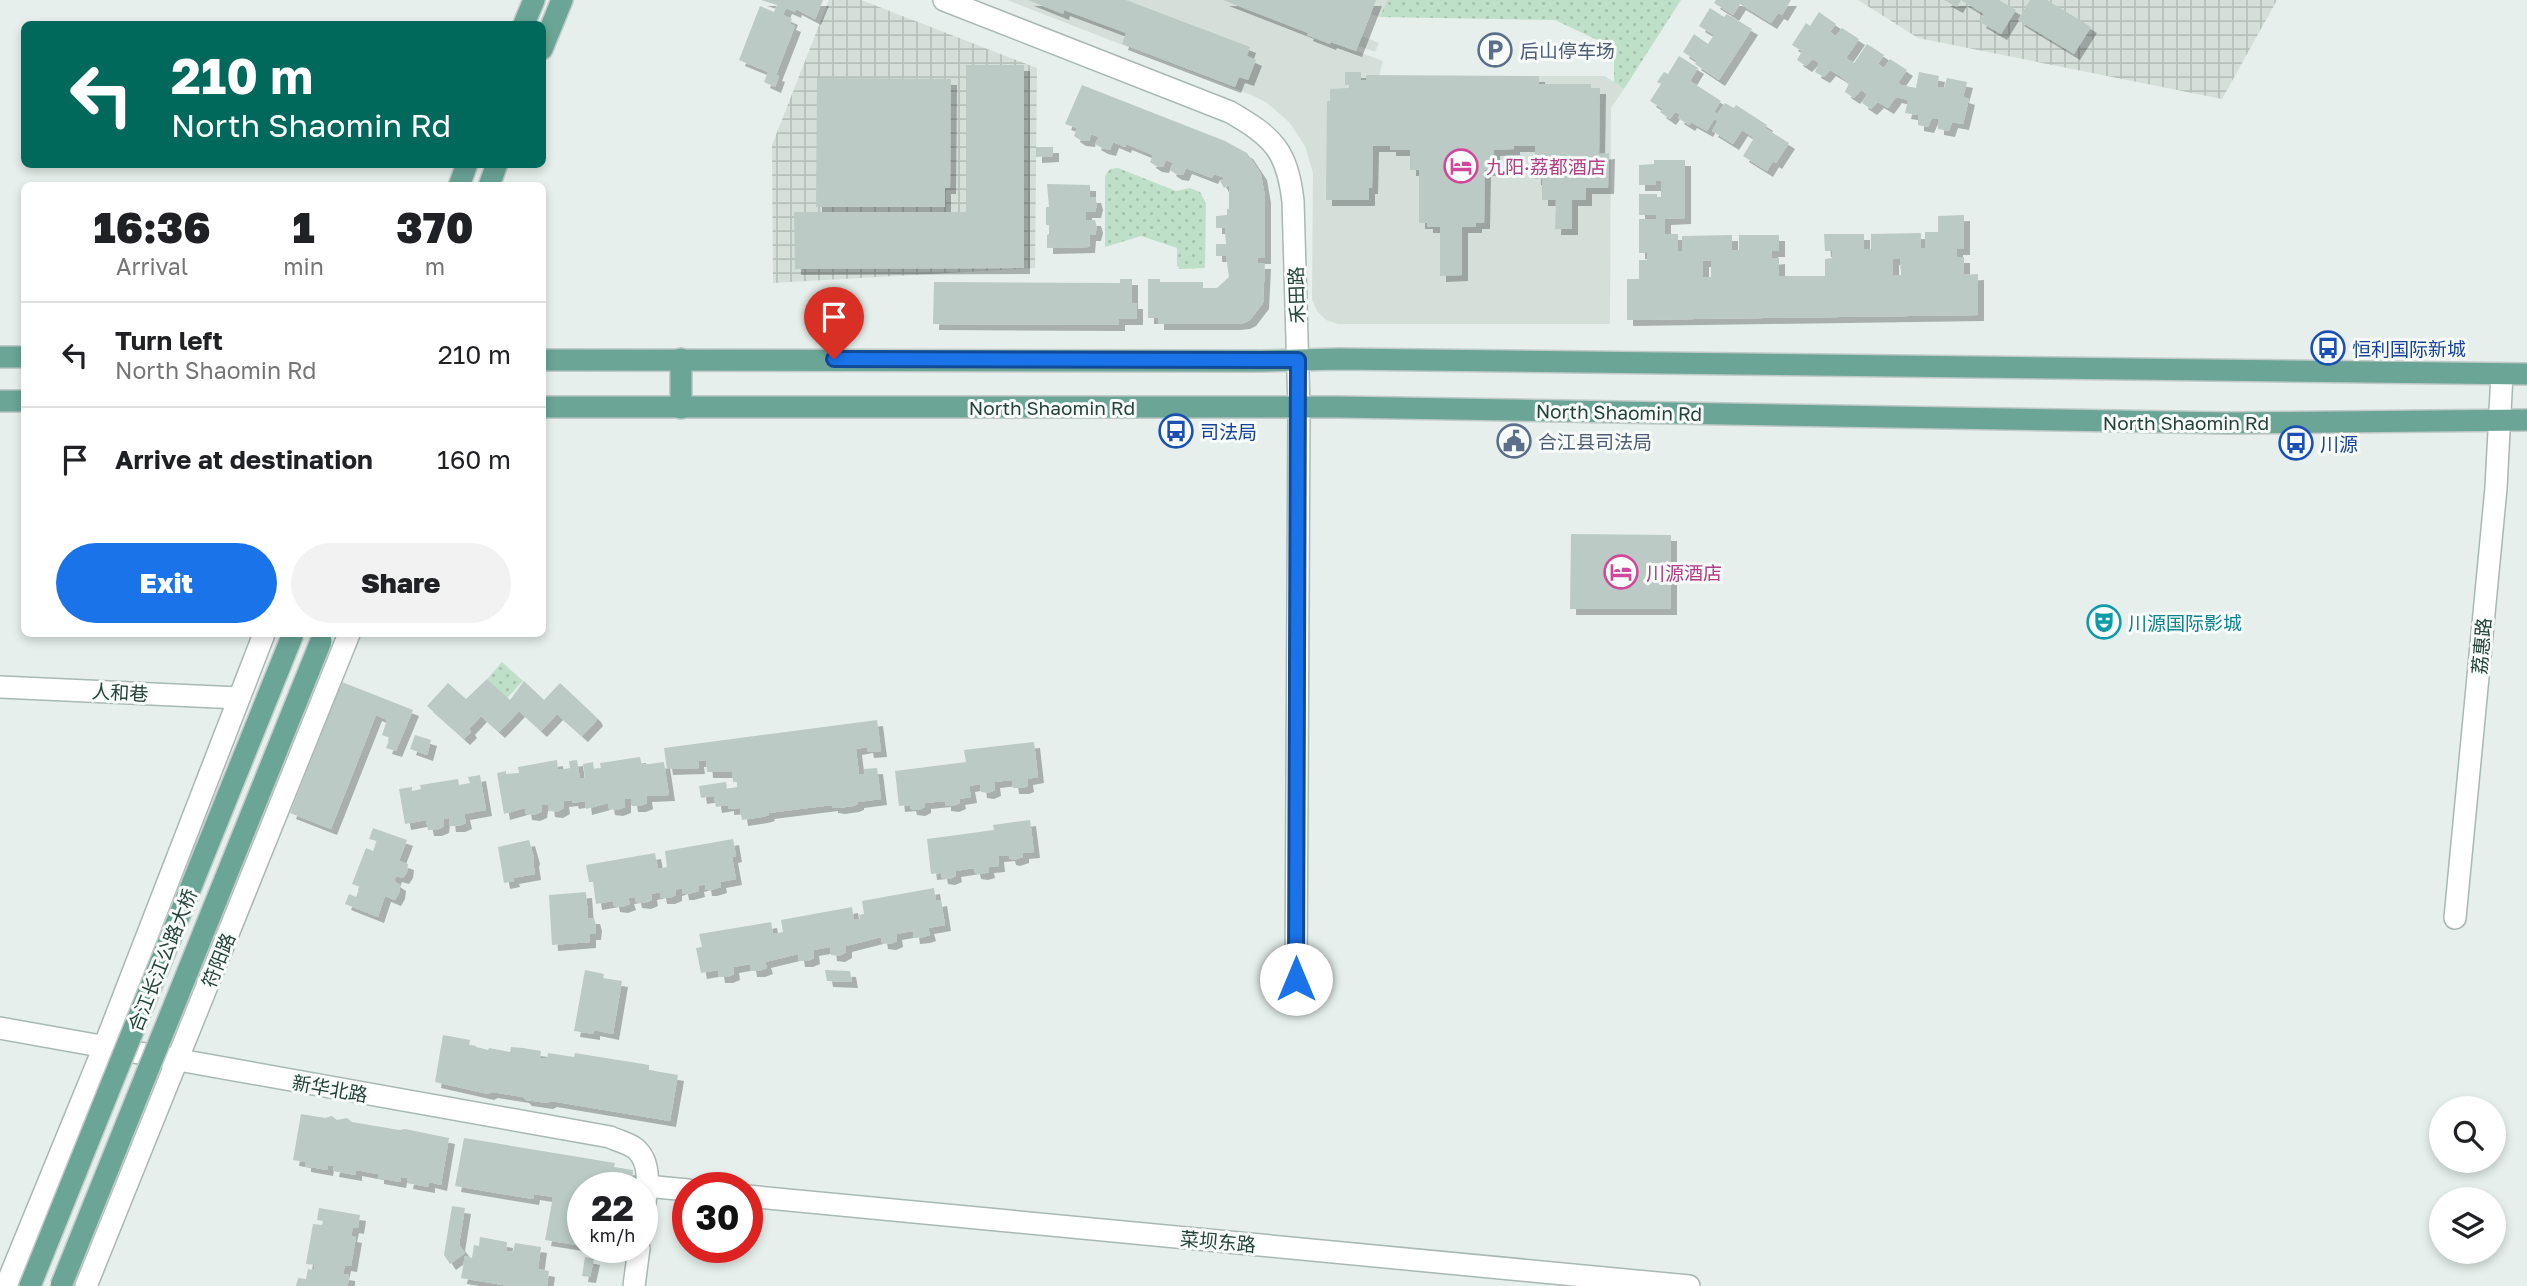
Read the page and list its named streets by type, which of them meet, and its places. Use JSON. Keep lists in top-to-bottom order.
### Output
{
  "streets": {
    "main road": ["North Shaomin Rd", "合江长江公路大桥"],
    "street": [
      "禾田路",
      "荔惠路",
      "人和巷",
      "符阳路",
      "新华北路",
      "菜坝东路"
    ]
  },
  "crossings": [
    ["禾田路", "North Shaomin Rd"],
    ["North Shaomin Rd", "荔惠路"],
    ["符阳路", "新华北路"]
  ],
  "places": {
    "parking": ["后山停车场"],
    "hotel": ["九阳·荔都酒店", "川源酒店"],
    "bus stop": ["恒利国际新城", "司法局", "川源"],
    "public building": ["合江县司法局"],
    "theatre": ["川源国际影城"]
  },
  "page": {
    "turn": ["210 m", "North Shaomin Rd"],
    "eta": [
      "16:36",
      "Arrival",
      "1",
      "min",
      "370",
      "m"
    ],
    "list": [
      {
        "name": "Turn left",
        "note": "North Shaomin Rd",
        "value": "210 m"
      },
      {
        "name": "Arrive at destination",
        "value": "160 m"
      }
    ],
    "buttons": ["Exit", "Share"],
    "speed": "22 km/h",
    "limit": "30"
  }
}
